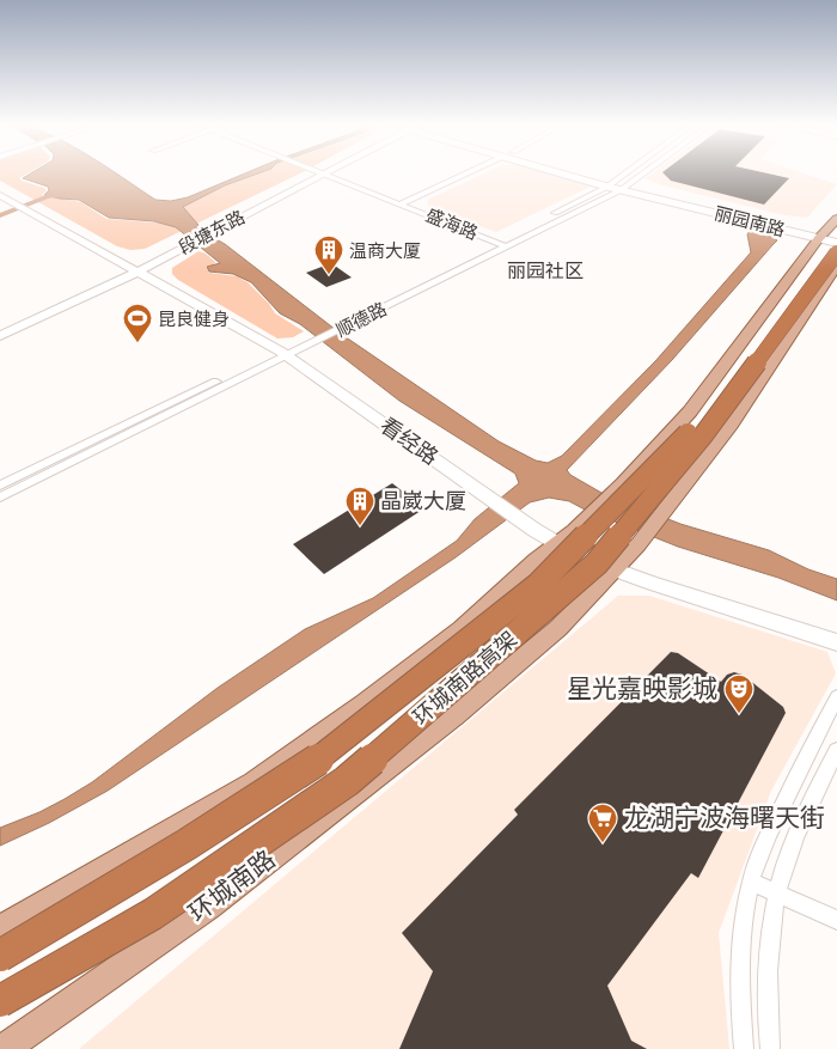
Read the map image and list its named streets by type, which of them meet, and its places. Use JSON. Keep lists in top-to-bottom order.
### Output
{
  "streets": {
    "highway": ["环城南路高架"],
    "main road": [
      "丽园南路",
      "段塘东路",
      "看经路",
      "环城南路"
    ],
    "street": ["盛海路", "顺德路"]
  },
  "crossings": [
    ["丽园南路", "顺德路"],
    ["丽园南路", "环城南路高架"],
    ["盛海路", "段塘东路"],
    ["盛海路", "顺德路"],
    ["段塘东路", "看经路"],
    ["顺德路", "看经路"],
    ["看经路", "环城南路"]
  ],
  "districts": ["丽园社区"],
  "places": {
    "building": ["温商大厦", "晶崴大厦"],
    "sports": ["昆良健身"],
    "theatre": ["星光嘉映影城"],
    "supermarket": ["龙湖宁波海曙天街"]
  }
}
